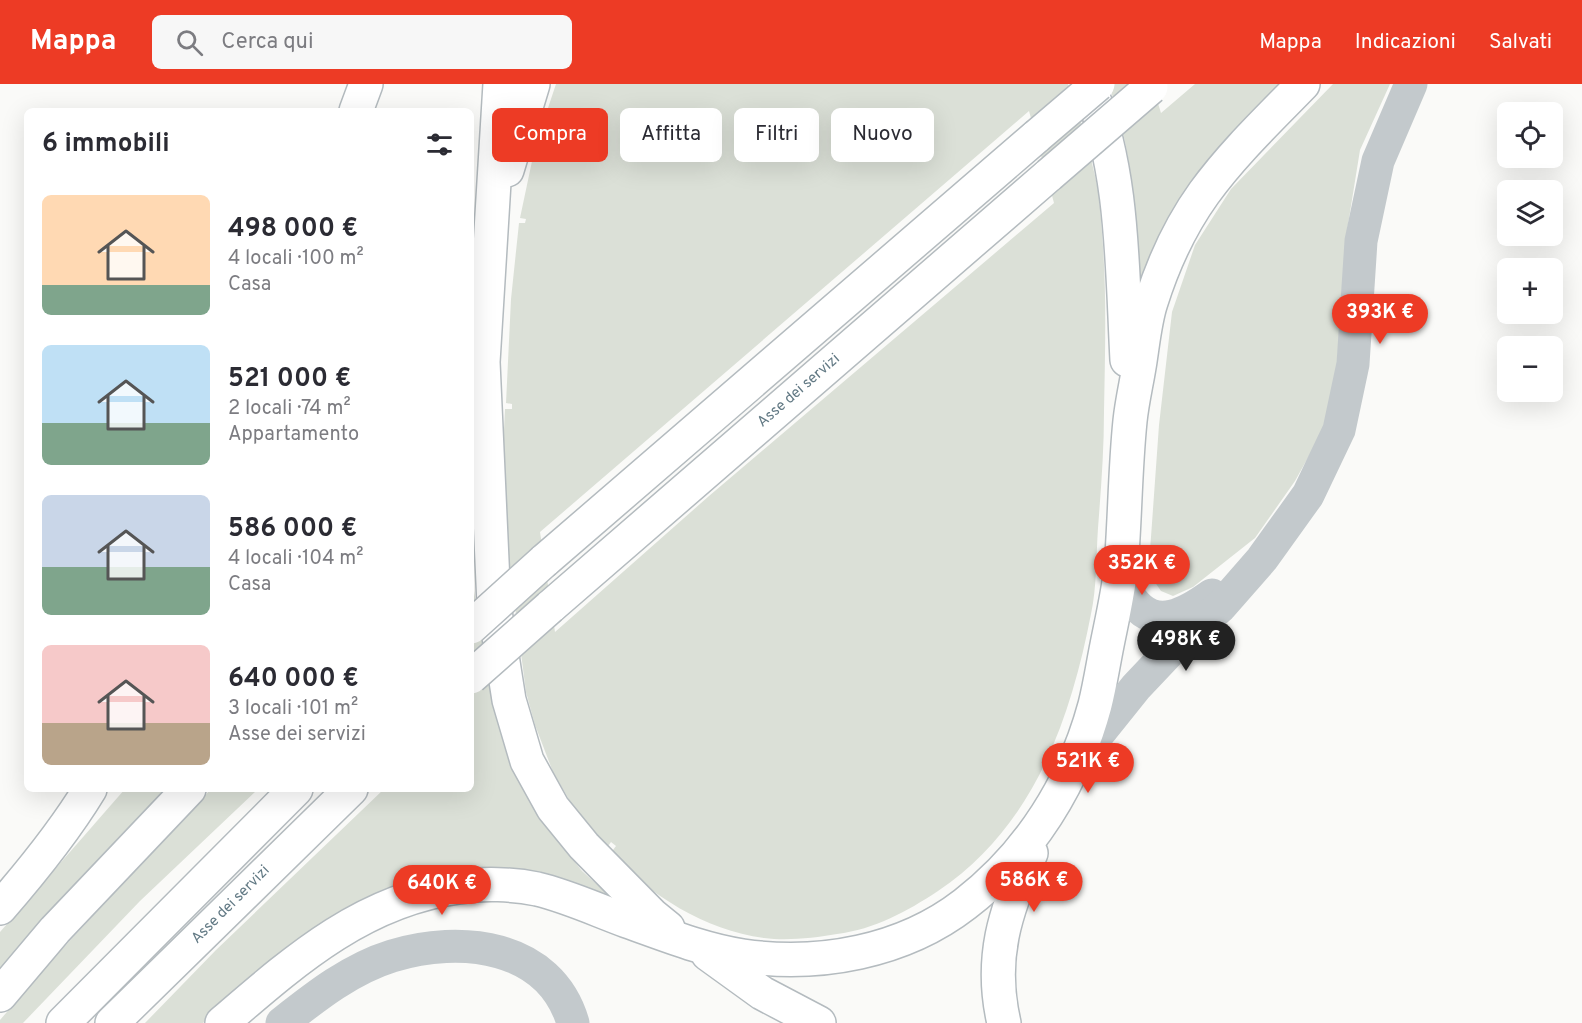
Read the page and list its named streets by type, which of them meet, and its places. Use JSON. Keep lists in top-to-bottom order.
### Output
{
  "streets": {
    "main road": ["Asse dei servizi"]
  },
  "page": {
    "header": "Mappa",
    "search": "Cerca qui",
    "nav": ["Mappa", "Indicazioni", "Salvati"],
    "map_buttons": ["+", "−"],
    "chip": [
      "Compra",
      "Affitta",
      "Filtri",
      "Nuovo"
    ],
    "heading": "6 immobili",
    "list": [
      {
        "name": "498 000 €",
        "note": "4 locali · 100 m² · Casa"
      },
      {
        "name": "521 000 €",
        "note": "2 locali · 74 m² · Appartamento"
      },
      {
        "name": "586 000 €",
        "note": "4 locali · 104 m² · Casa"
      },
      {
        "name": "640 000 €",
        "note": "3 locali · 101 m² · Asse dei servizi"
      }
    ],
    "price": [
      "393K €",
      "352K €",
      "498K €",
      "521K €",
      "586K €",
      "640K €"
    ]
  }
}
